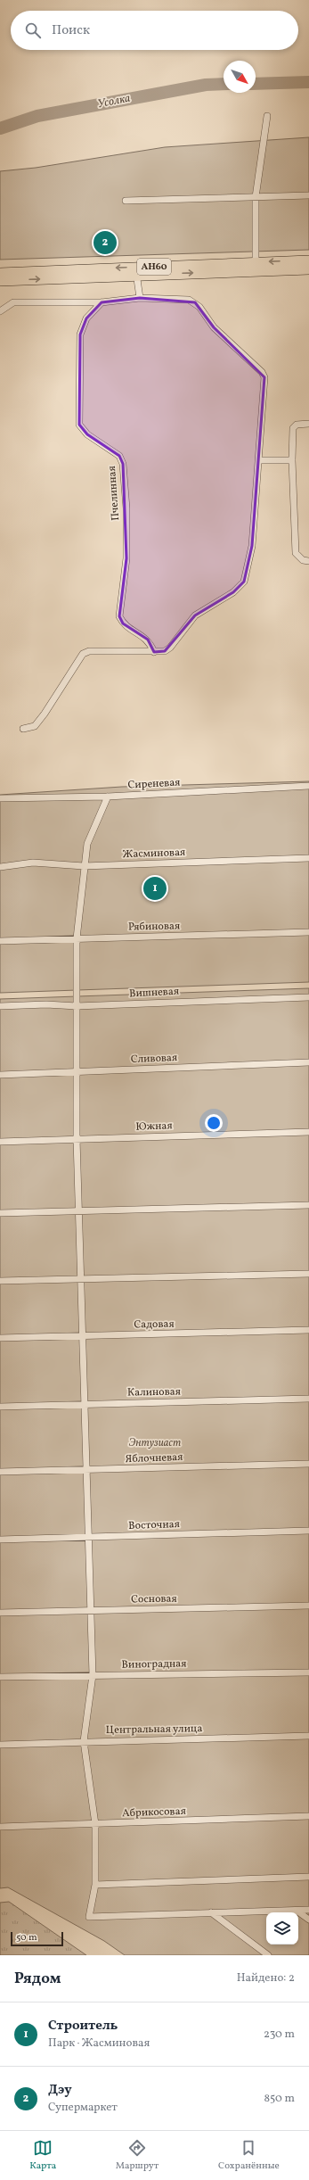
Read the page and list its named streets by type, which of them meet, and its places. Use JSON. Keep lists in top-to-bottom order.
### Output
{
  "streets": {
    "main road": ["АН60"],
    "street": [
      "Пчелинная",
      "Сиреневая",
      "Жасминовая",
      "Рябиновая",
      "Вишневая",
      "Сливовая",
      "Южная",
      "Садовая",
      "Калиновая",
      "Яблочневая",
      "Восточная",
      "Сосновая",
      "Виноградная",
      "Центральная улица",
      "Абрикосовая"
    ]
  },
  "water": ["Усолка"],
  "parks": ["Энтузиаст"],
  "scale_bar": "50 m",
  "north": "bottom right",
  "page": {
    "search": "Поиск",
    "pins": ["2", "1"],
    "scale": "50 m",
    "heading": ["Рядом", "Найдено: 2"],
    "list": [
      {
        "mark": "1",
        "name": "Строитель",
        "note": "Парк · Жасминовая",
        "value": "230 m"
      },
      {
        "mark": "2",
        "name": "Дэу",
        "note": "Супермаркет",
        "value": "850 m"
      }
    ],
    "nav": ["Карта", "Маршрут", "Сохранённые"]
  }
}
